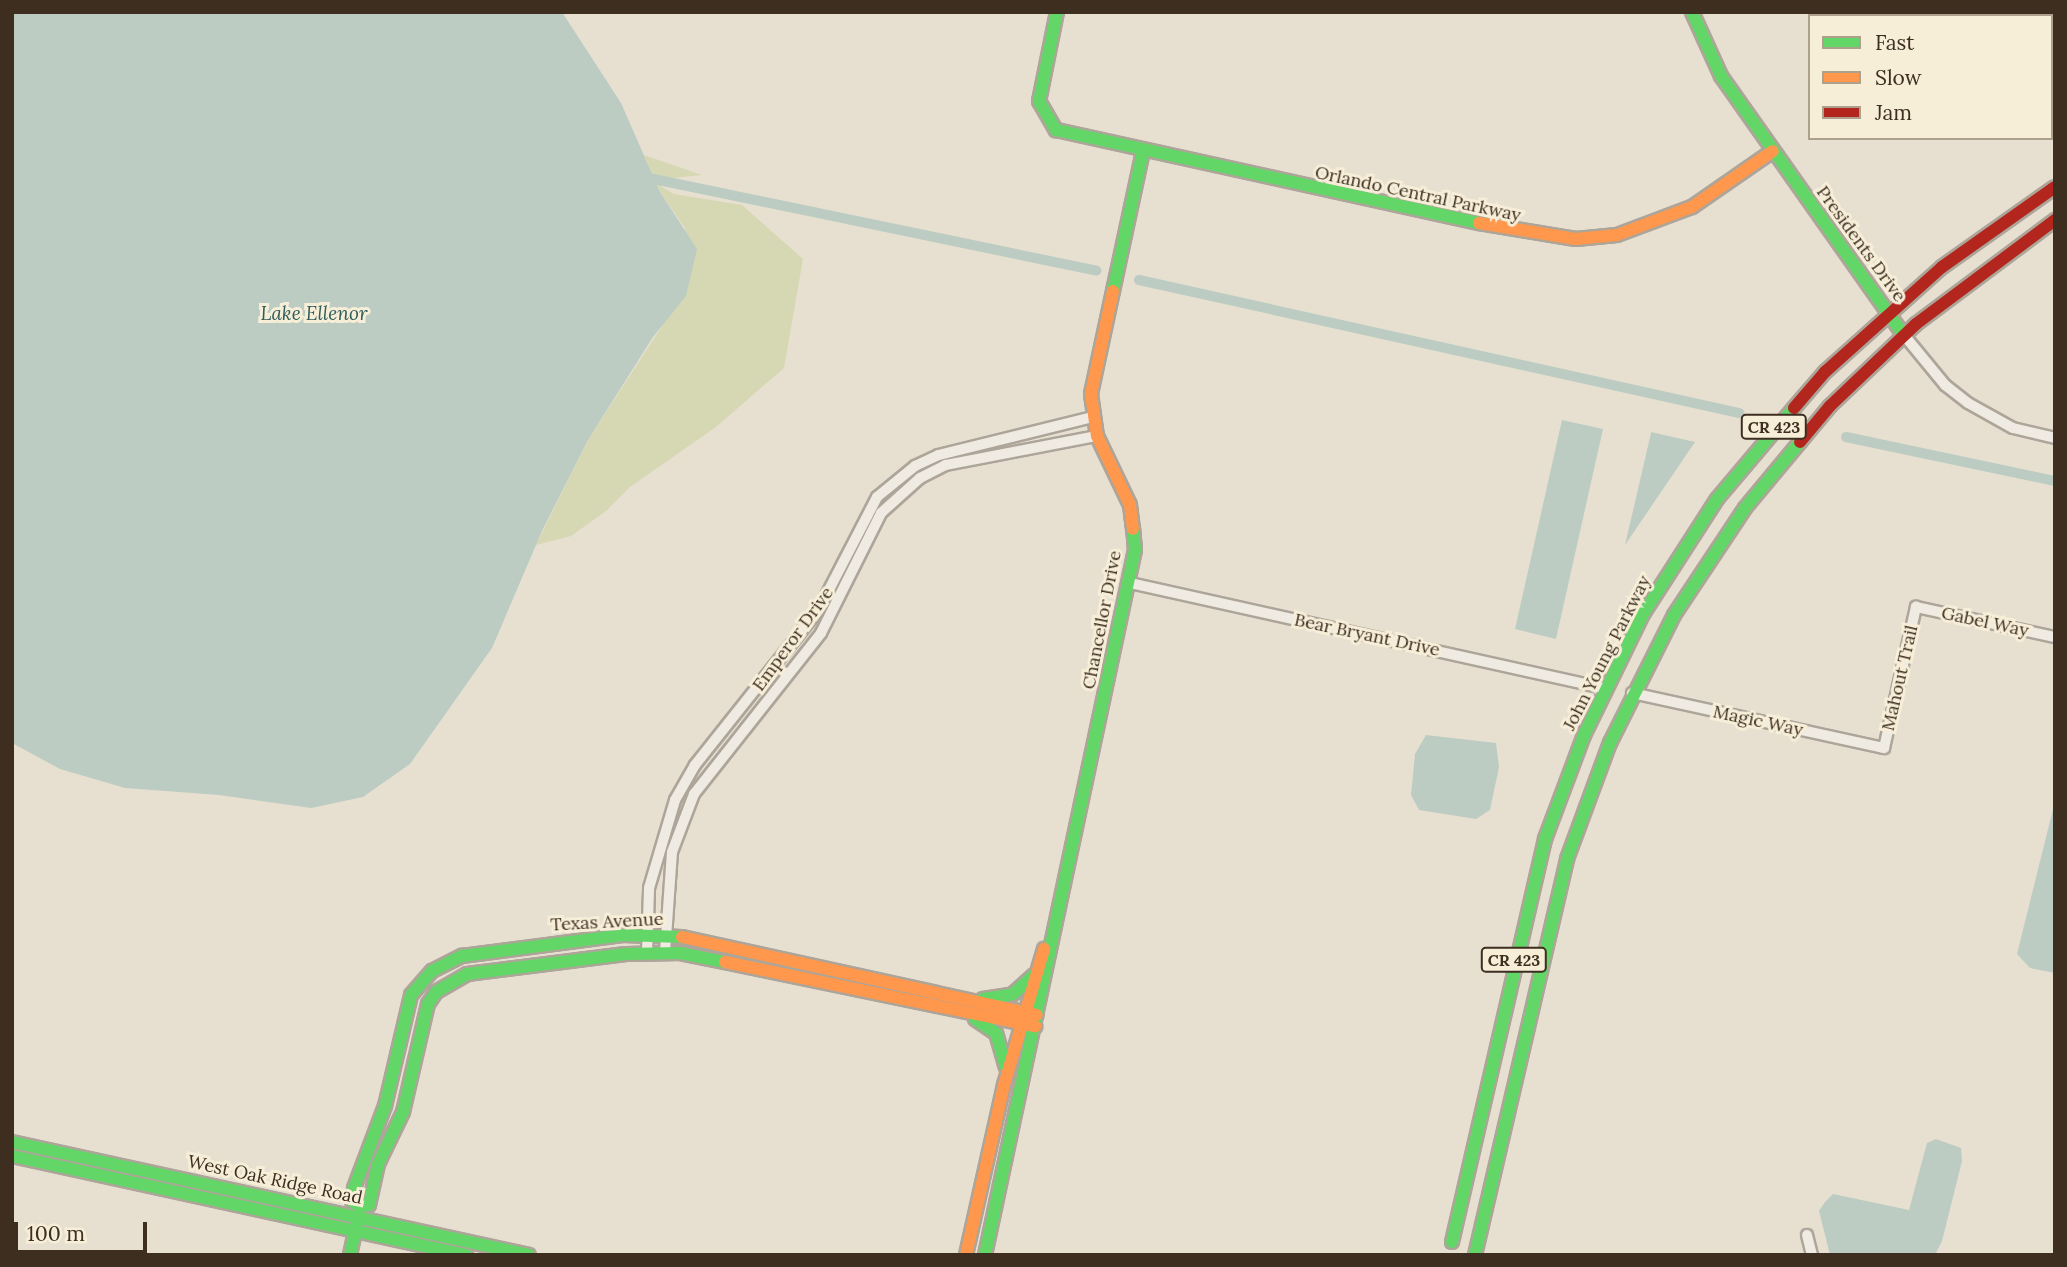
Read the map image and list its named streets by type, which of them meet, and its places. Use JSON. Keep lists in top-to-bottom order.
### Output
{
  "streets": {
    "main road": [
      "Orlando Central Parkway",
      "Presidents Drive",
      "CR 423",
      "Chancellor Drive",
      "John Young Parkway",
      "Texas Avenue",
      "West Oak Ridge Road"
    ],
    "street": [
      "Gabel Way",
      "Bear Bryant Drive",
      "Emperor Drive",
      "Mahout Trail",
      "Magic Way"
    ]
  },
  "crossings": [
    ["Orlando Central Parkway", "Presidents Drive"],
    ["Orlando Central Parkway", "Chancellor Drive"],
    ["Presidents Drive", "CR 423"],
    ["Presidents Drive", "John Young Parkway"],
    ["CR 423", "Magic Way"],
    ["Chancellor Drive", "Bear Bryant Drive"],
    ["Chancellor Drive", "Emperor Drive"],
    ["Chancellor Drive", "Texas Avenue"],
    ["Gabel Way", "Mahout Trail"],
    ["Bear Bryant Drive", "John Young Parkway"],
    ["Emperor Drive", "Texas Avenue"],
    ["Mahout Trail", "Magic Way"],
    ["Texas Avenue", "West Oak Ridge Road"]
  ],
  "water": ["Lake Ellenor"],
  "legend": ["Fast", "Slow", "Jam"],
  "scale_bar": "100 m"
}
